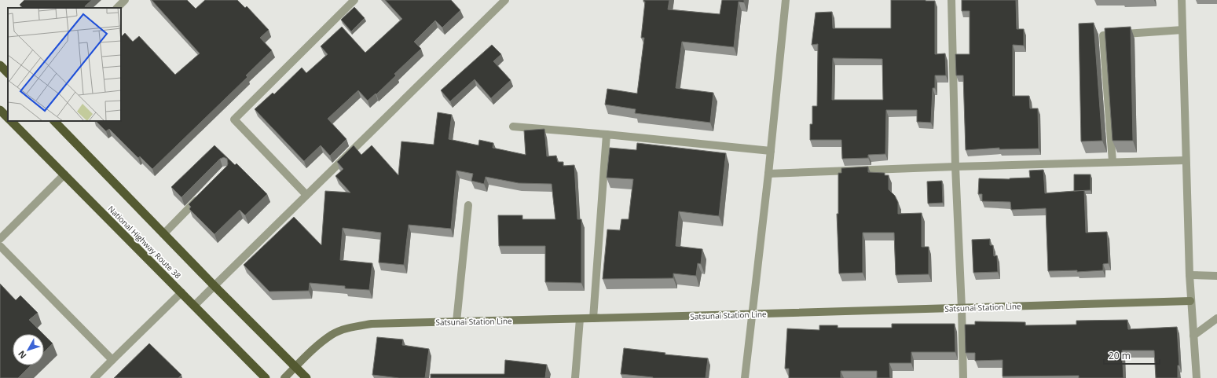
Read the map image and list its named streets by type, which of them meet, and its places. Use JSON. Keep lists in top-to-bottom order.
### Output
{
  "streets": {
    "highway": ["National Highway Route 38"],
    "main road": ["Satsunai Station Line"]
  },
  "scale_bar": "20 m",
  "north": "bottom left"
}
